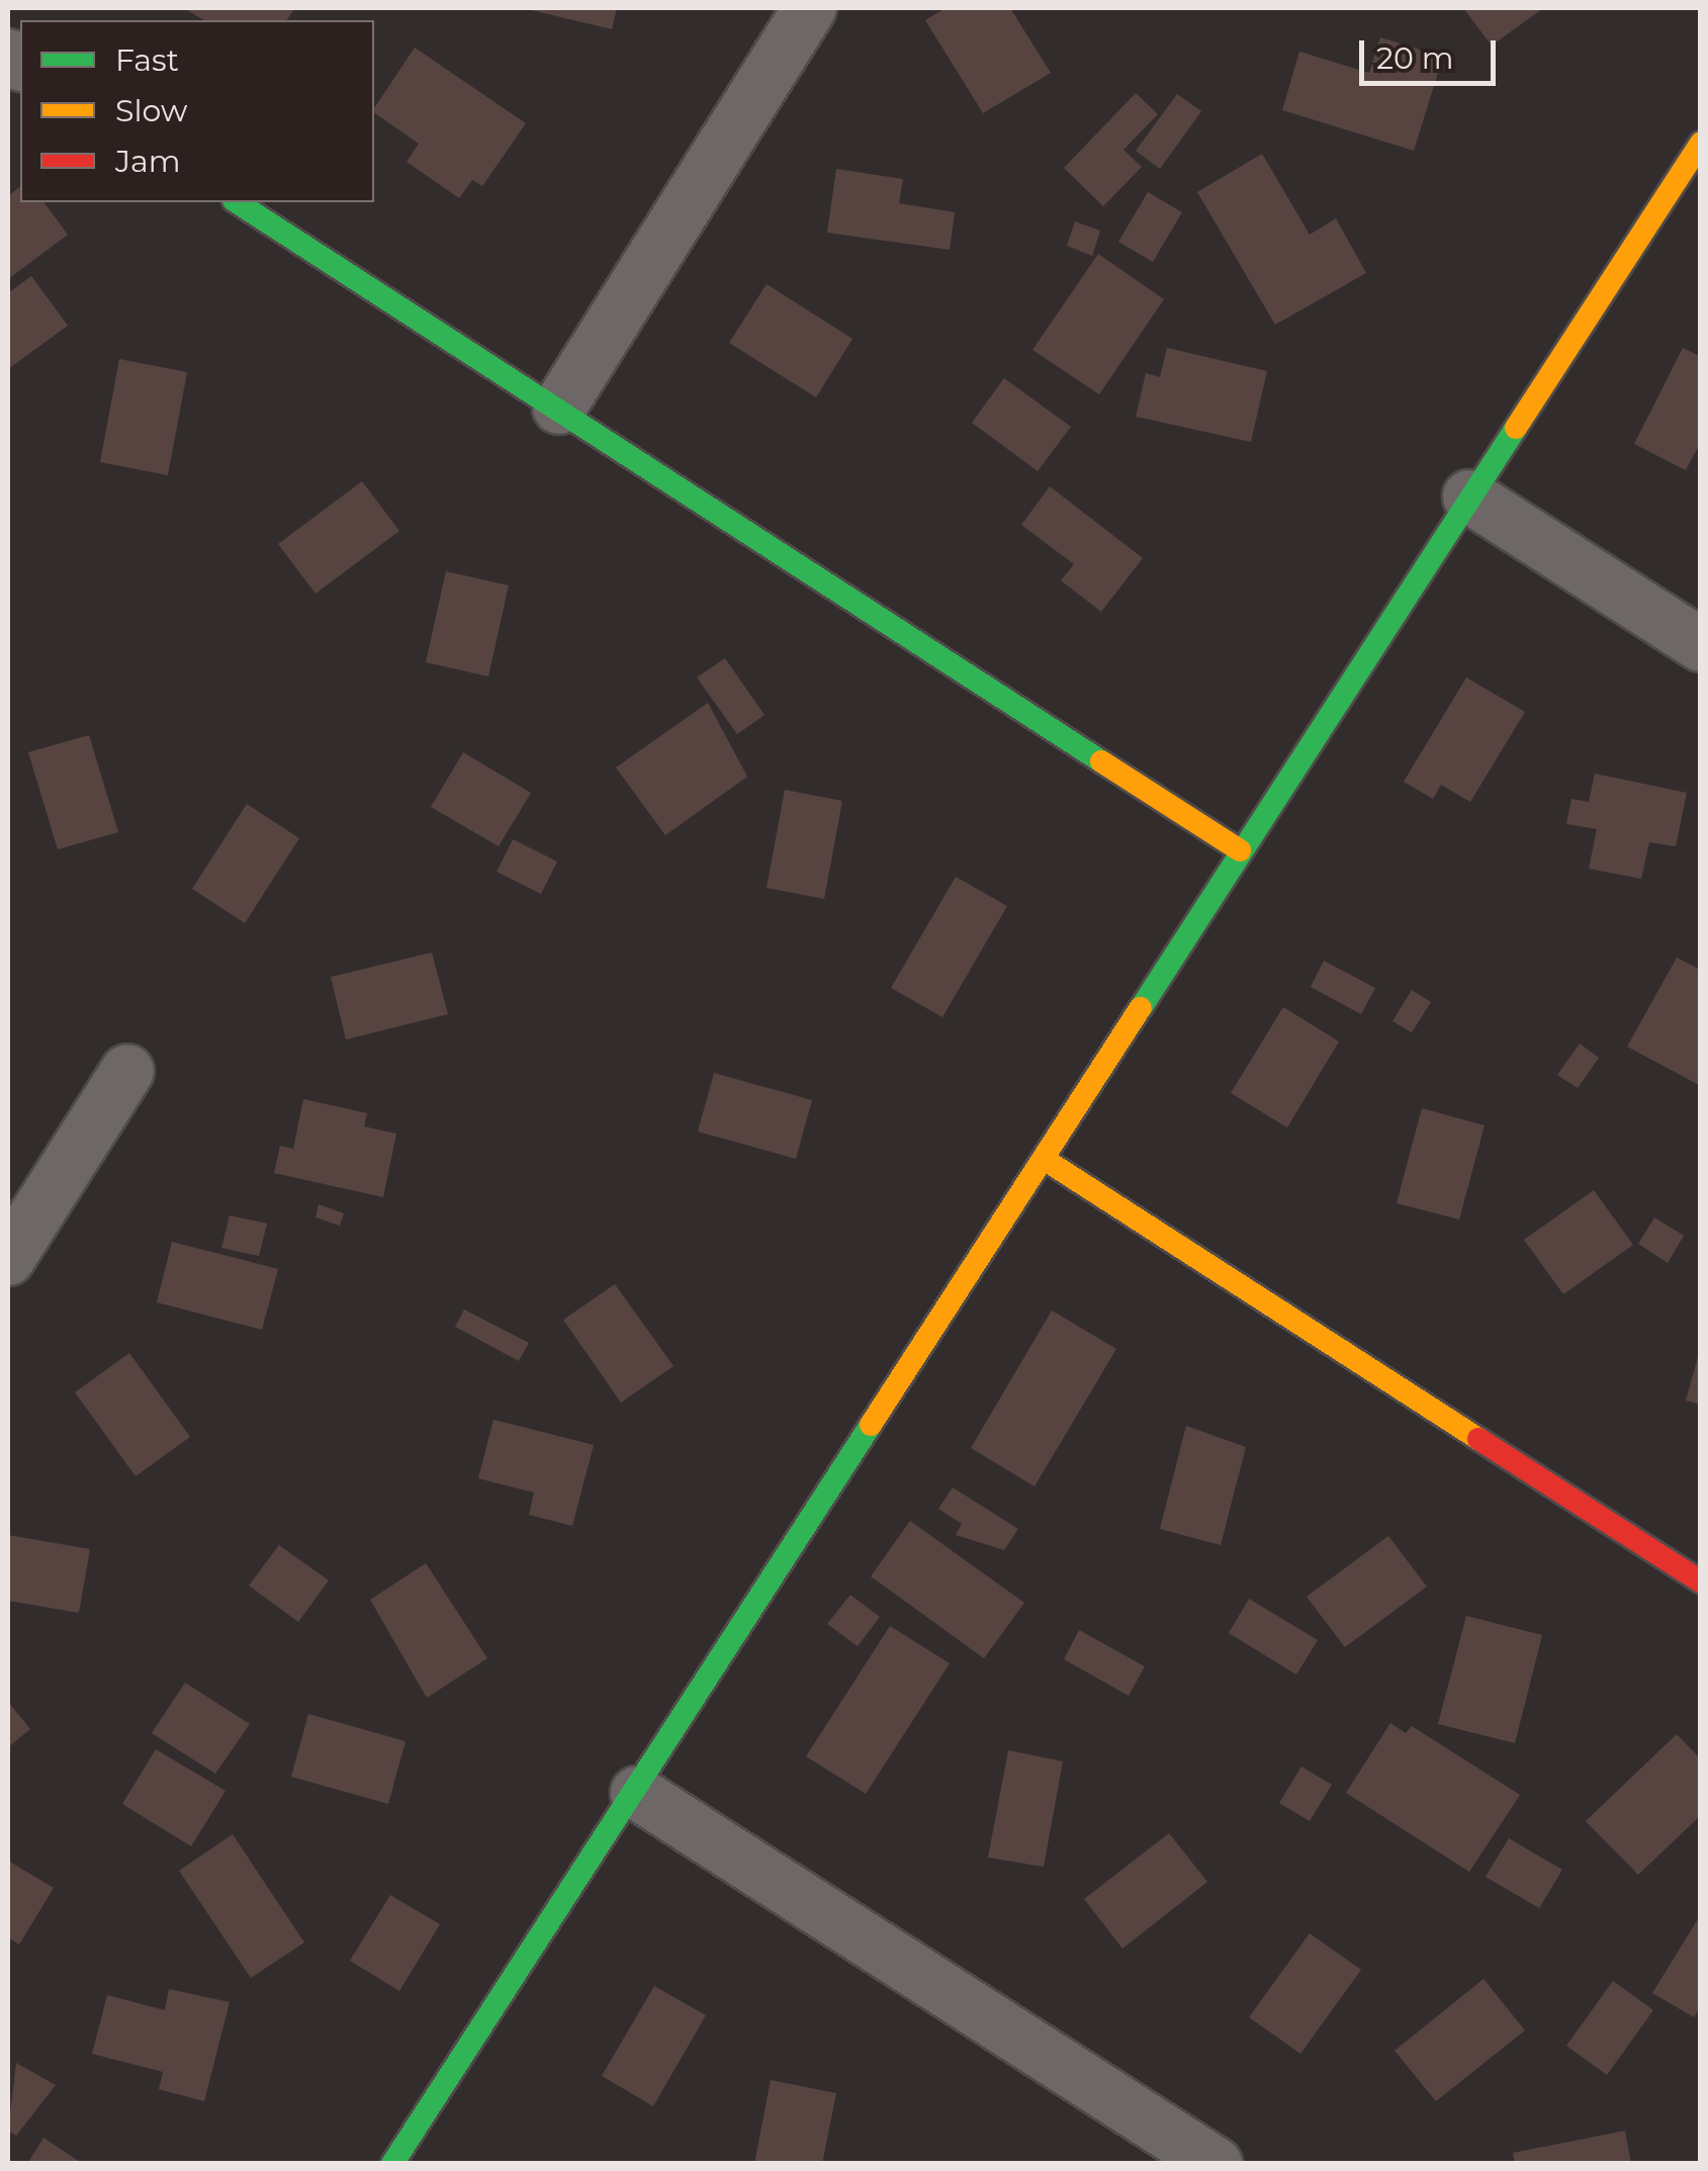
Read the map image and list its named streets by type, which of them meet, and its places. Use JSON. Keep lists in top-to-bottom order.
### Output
{
  "legend": ["Fast", "Slow", "Jam"],
  "scale_bar": "20 m"
}
